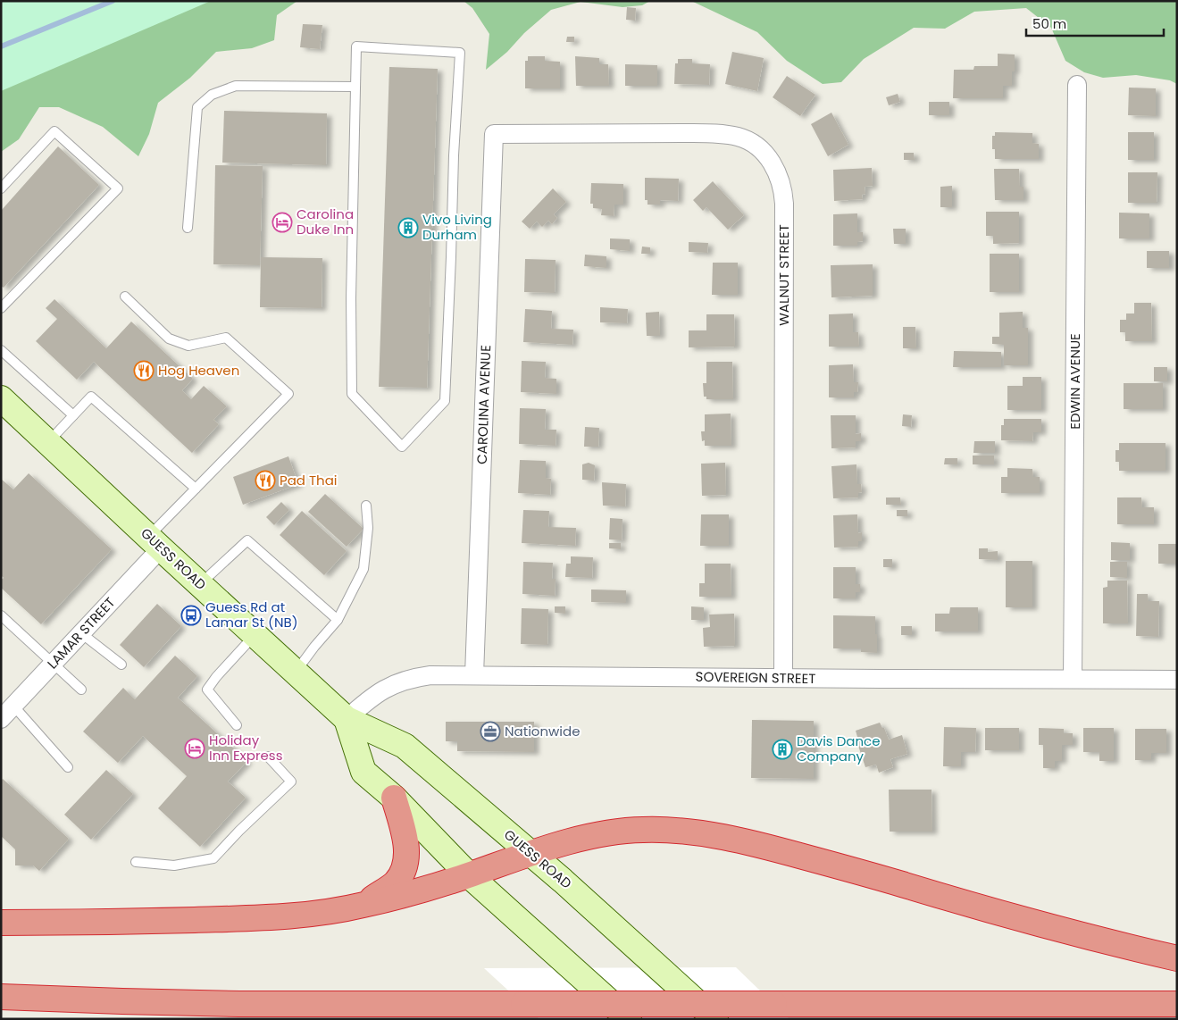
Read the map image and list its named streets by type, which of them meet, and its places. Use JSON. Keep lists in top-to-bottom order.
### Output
{
  "streets": {
    "main road": ["GUESS ROAD"],
    "street": [
      "WALNUT STREET",
      "EDWIN AVENUE",
      "CAROLINA AVENUE",
      "LAMAR STREET",
      "SOVEREIGN STREET"
    ]
  },
  "crossings": [
    ["WALNUT STREET", "CAROLINA AVENUE"],
    ["WALNUT STREET", "SOVEREIGN STREET"],
    ["EDWIN AVENUE", "SOVEREIGN STREET"],
    ["CAROLINA AVENUE", "SOVEREIGN STREET"],
    ["GUESS ROAD", "LAMAR STREET"],
    ["GUESS ROAD", "SOVEREIGN STREET"]
  ],
  "places": {
    "hotel": ["Carolina Duke Inn", "Holiday Inn Express"],
    "building": ["Vivo Living Durham", "Davis Dance Company"],
    "restaurant": ["Hog Heaven", "Pad Thai"],
    "bus stop": ["Guess Rd at Lamar St (NB)"],
    "office": ["Nationwide"]
  },
  "scale_bar": "50 m"
}
